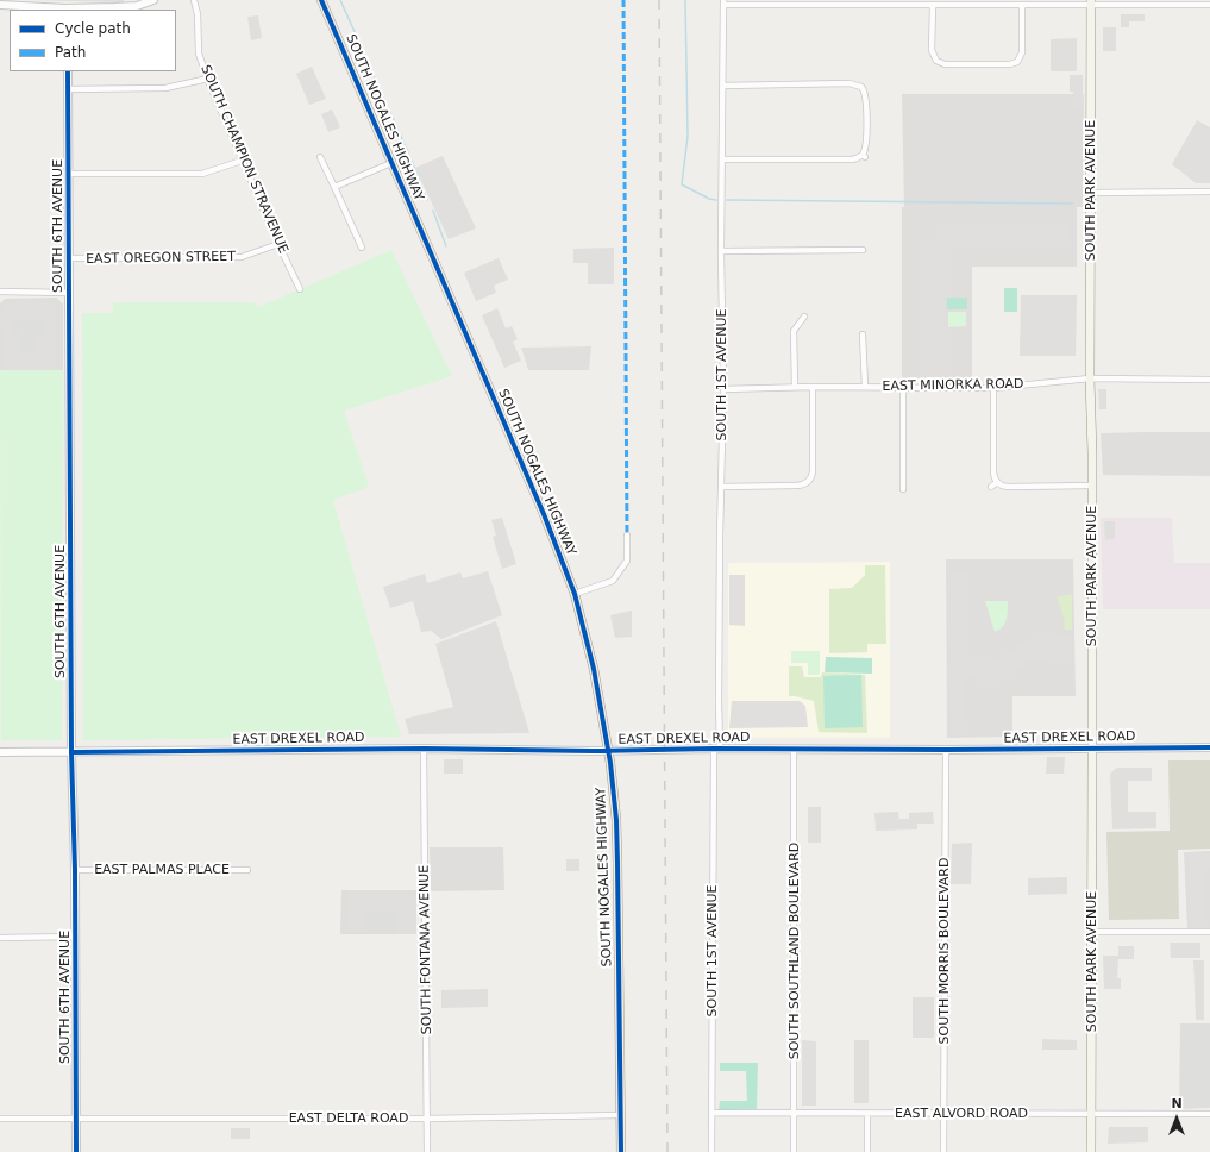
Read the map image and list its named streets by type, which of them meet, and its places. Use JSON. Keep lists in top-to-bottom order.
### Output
{
  "streets": {
    "main road": ["SOUTH NOGALES HIGHWAY", "SOUTH PARK AVENUE"],
    "street": [
      "SOUTH CHAMPION STRAVENUE",
      "SOUTH 6TH AVENUE",
      "EAST OREGON STREET",
      "SOUTH 1ST AVENUE",
      "EAST MINORKA ROAD",
      "EAST DREXEL ROAD",
      "EAST PALMAS PLACE",
      "SOUTH FONTANA AVENUE",
      "SOUTH SOUTHLAND BOULEVARD",
      "SOUTH MORRIS BOULEVARD",
      "EAST ALVORD ROAD",
      "EAST DELTA ROAD"
    ]
  },
  "crossings": [
    ["SOUTH NOGALES HIGHWAY", "EAST DREXEL ROAD"],
    ["SOUTH NOGALES HIGHWAY", "EAST DELTA ROAD"],
    ["SOUTH CHAMPION STRAVENUE", "EAST OREGON STREET"],
    ["SOUTH PARK AVENUE", "EAST MINORKA ROAD"],
    ["SOUTH PARK AVENUE", "EAST DREXEL ROAD"],
    ["SOUTH PARK AVENUE", "EAST ALVORD ROAD"],
    ["SOUTH 6TH AVENUE", "EAST OREGON STREET"],
    ["SOUTH 6TH AVENUE", "EAST DREXEL ROAD"],
    ["SOUTH 6TH AVENUE", "EAST PALMAS PLACE"],
    ["SOUTH 6TH AVENUE", "EAST DELTA ROAD"],
    ["SOUTH 1ST AVENUE", "EAST MINORKA ROAD"],
    ["SOUTH 1ST AVENUE", "EAST DREXEL ROAD"],
    ["SOUTH 1ST AVENUE", "EAST ALVORD ROAD"],
    ["EAST DREXEL ROAD", "SOUTH FONTANA AVENUE"],
    ["EAST DREXEL ROAD", "SOUTH SOUTHLAND BOULEVARD"],
    ["EAST DREXEL ROAD", "SOUTH MORRIS BOULEVARD"],
    ["SOUTH FONTANA AVENUE", "EAST DELTA ROAD"],
    ["SOUTH SOUTHLAND BOULEVARD", "EAST ALVORD ROAD"],
    ["SOUTH MORRIS BOULEVARD", "EAST ALVORD ROAD"]
  ],
  "legend": ["Cycle path", "Path"],
  "north": "top"
}
